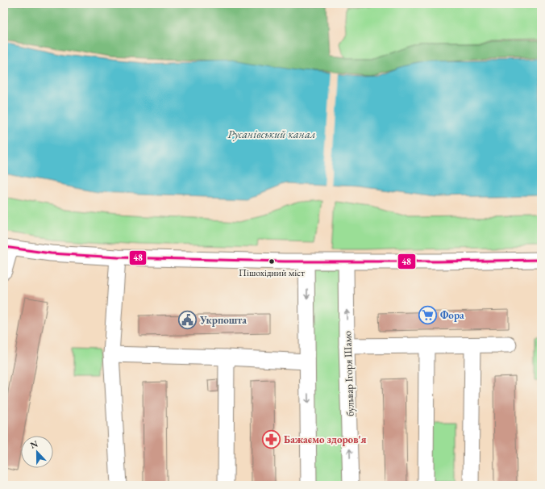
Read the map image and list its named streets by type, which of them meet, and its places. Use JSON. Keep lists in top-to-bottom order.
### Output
{
  "streets": {
    "street": ["бульвар Ігоря Шамо"]
  },
  "water": ["Русанівський канал"],
  "places": {
    "other": ["Пішохідний міст"],
    "supermarket": ["Фора"],
    "public building": ["Укрпошта"],
    "pharmacy": ["Бажаємо здоров'я"]
  },
  "lines": ["transit line 48"],
  "north": "top"
}
